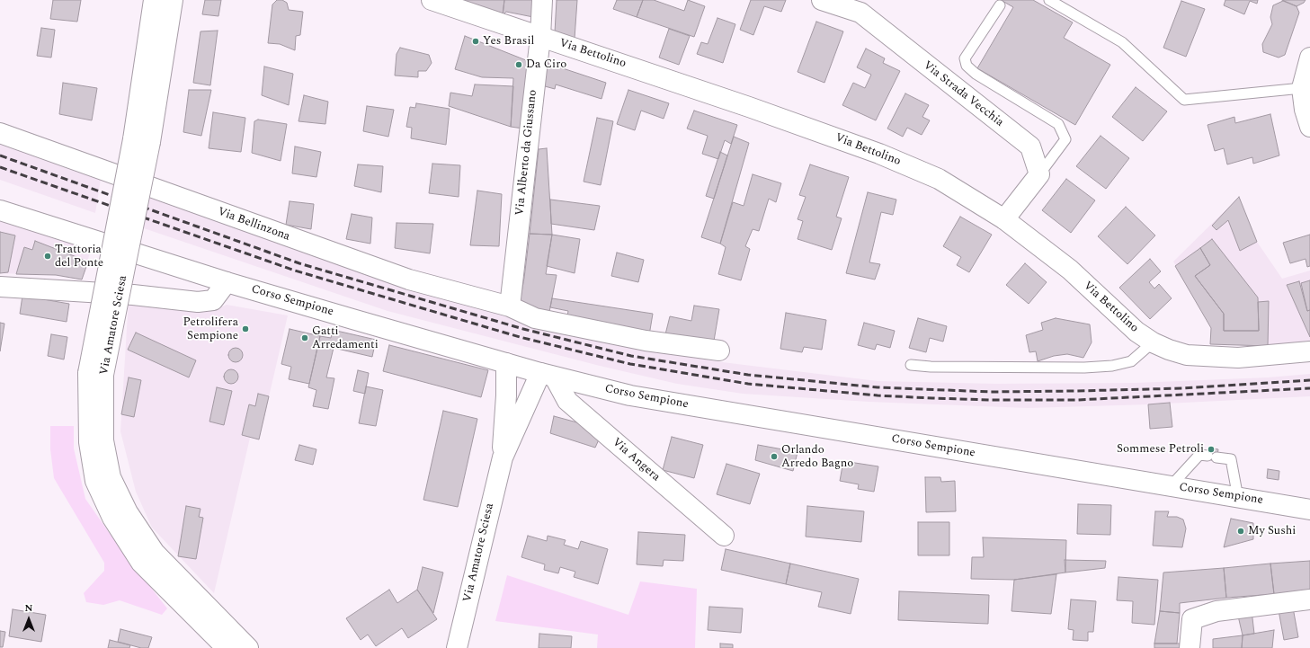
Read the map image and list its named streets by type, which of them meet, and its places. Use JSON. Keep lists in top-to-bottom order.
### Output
{
  "streets": {
    "street": [
      "Via Bettolino",
      "Via Strada Vecchia",
      "Via Alberto da Giussano",
      "Via Bellinzona",
      "Corso Sempione",
      "Via Amatore Sciesa",
      "Via Angera"
    ]
  },
  "crossings": [
    ["Via Bettolino", "Via Alberto da Giussano"],
    ["Via Alberto da Giussano", "Via Bellinzona"],
    ["Corso Sempione", "Via Amatore Sciesa"],
    ["Corso Sempione", "Via Angera"],
    ["Via Amatore Sciesa", "Via Angera"]
  ],
  "places": [
    "Yes Brasil",
    "Da Ciro",
    "Trattoria del Ponte",
    "Petrolifera Sempione",
    "Gatti Arredamenti",
    "Sommese Petroli",
    "Orlando Arredo Bagno",
    "My Sushi"
  ],
  "north": "top"
}
